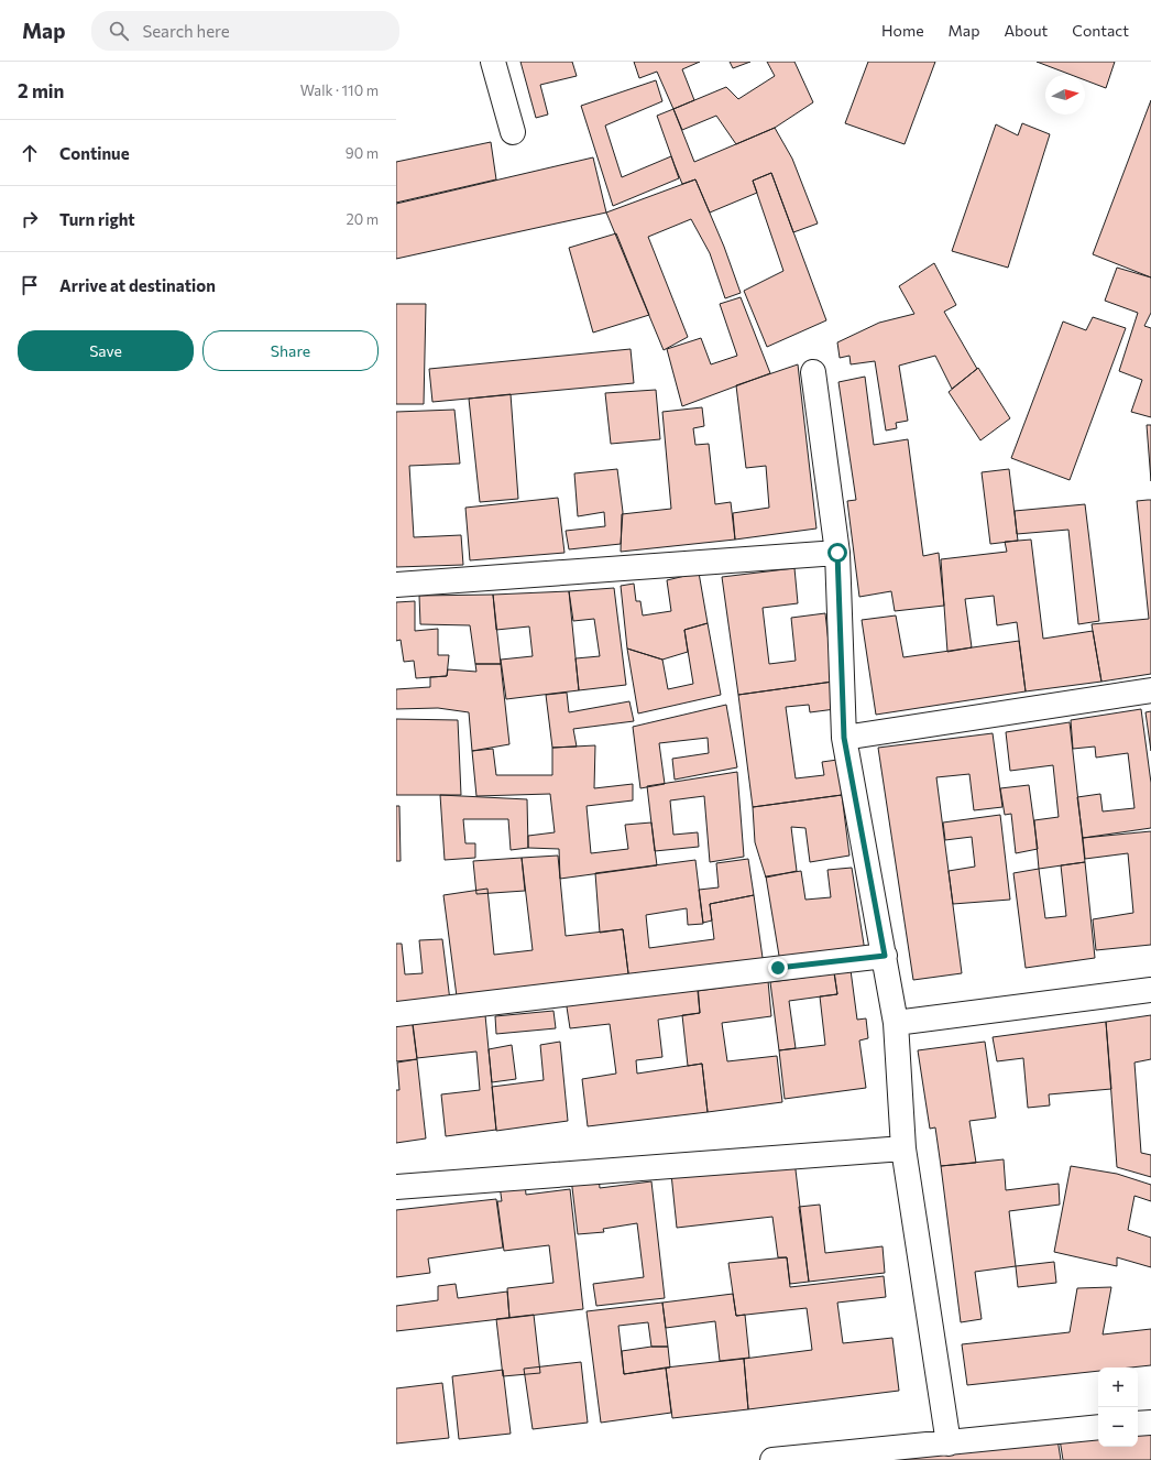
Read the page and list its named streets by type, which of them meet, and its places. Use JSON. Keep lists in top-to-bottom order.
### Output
{
  "north": "right",
  "page": {
    "header": "Map",
    "search": "Search here",
    "nav": [
      "Home",
      "Map",
      "About",
      "Contact"
    ],
    "heading": ["2 min", "Walk · 110 m"],
    "list": [
      ["Continue", "90 m"],
      ["Turn right", "20 m"],
      "Arrive at destination"
    ],
    "buttons": ["Save", "Share"],
    "map_buttons": ["+", "−"]
  }
}
